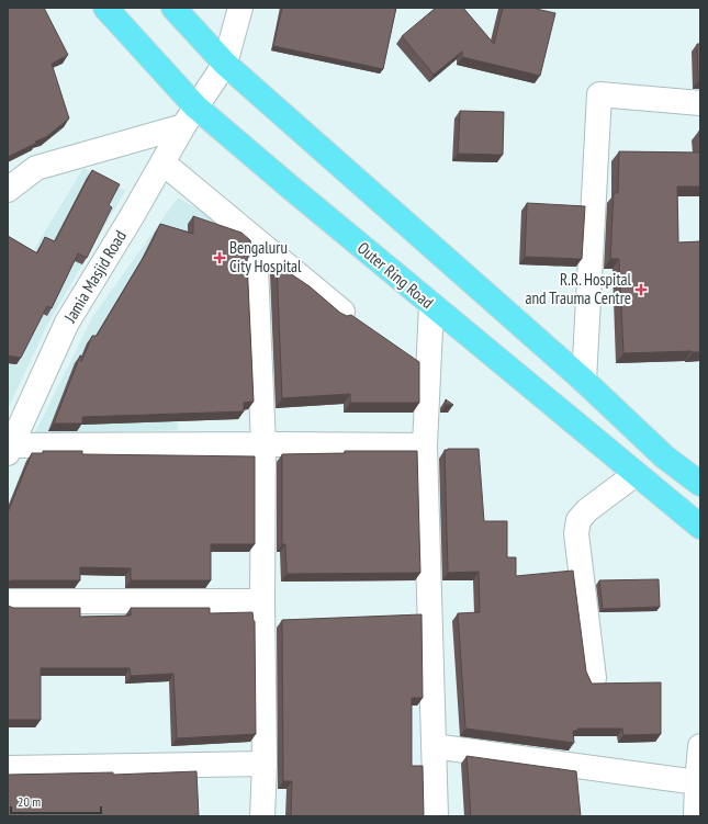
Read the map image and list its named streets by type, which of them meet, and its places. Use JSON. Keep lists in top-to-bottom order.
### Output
{
  "streets": {
    "highway": ["Outer Ring Road"],
    "street": ["Jamia Masjid Road"]
  },
  "crossings": [
    ["Outer Ring Road", "Jamia Masjid Road"]
  ],
  "places": {
    "health": ["Bengaluru City Hospital", "R.R. Hospital and Trauma Centre"]
  },
  "scale_bar": "20 m"
}
